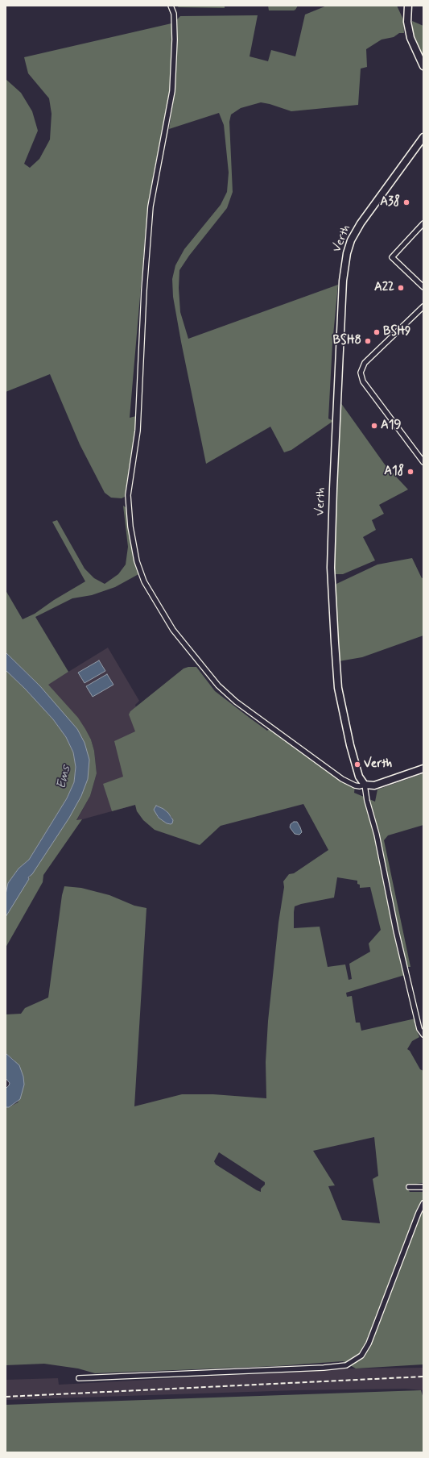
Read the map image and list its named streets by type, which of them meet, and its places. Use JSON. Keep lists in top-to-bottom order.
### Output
{
  "streets": {
    "street": ["Verth"]
  },
  "water": ["Ems"],
  "places": [
    "A38",
    "A22",
    "BSH9",
    "BSH8",
    "A19",
    "A18",
    "Verth"
  ]
}
